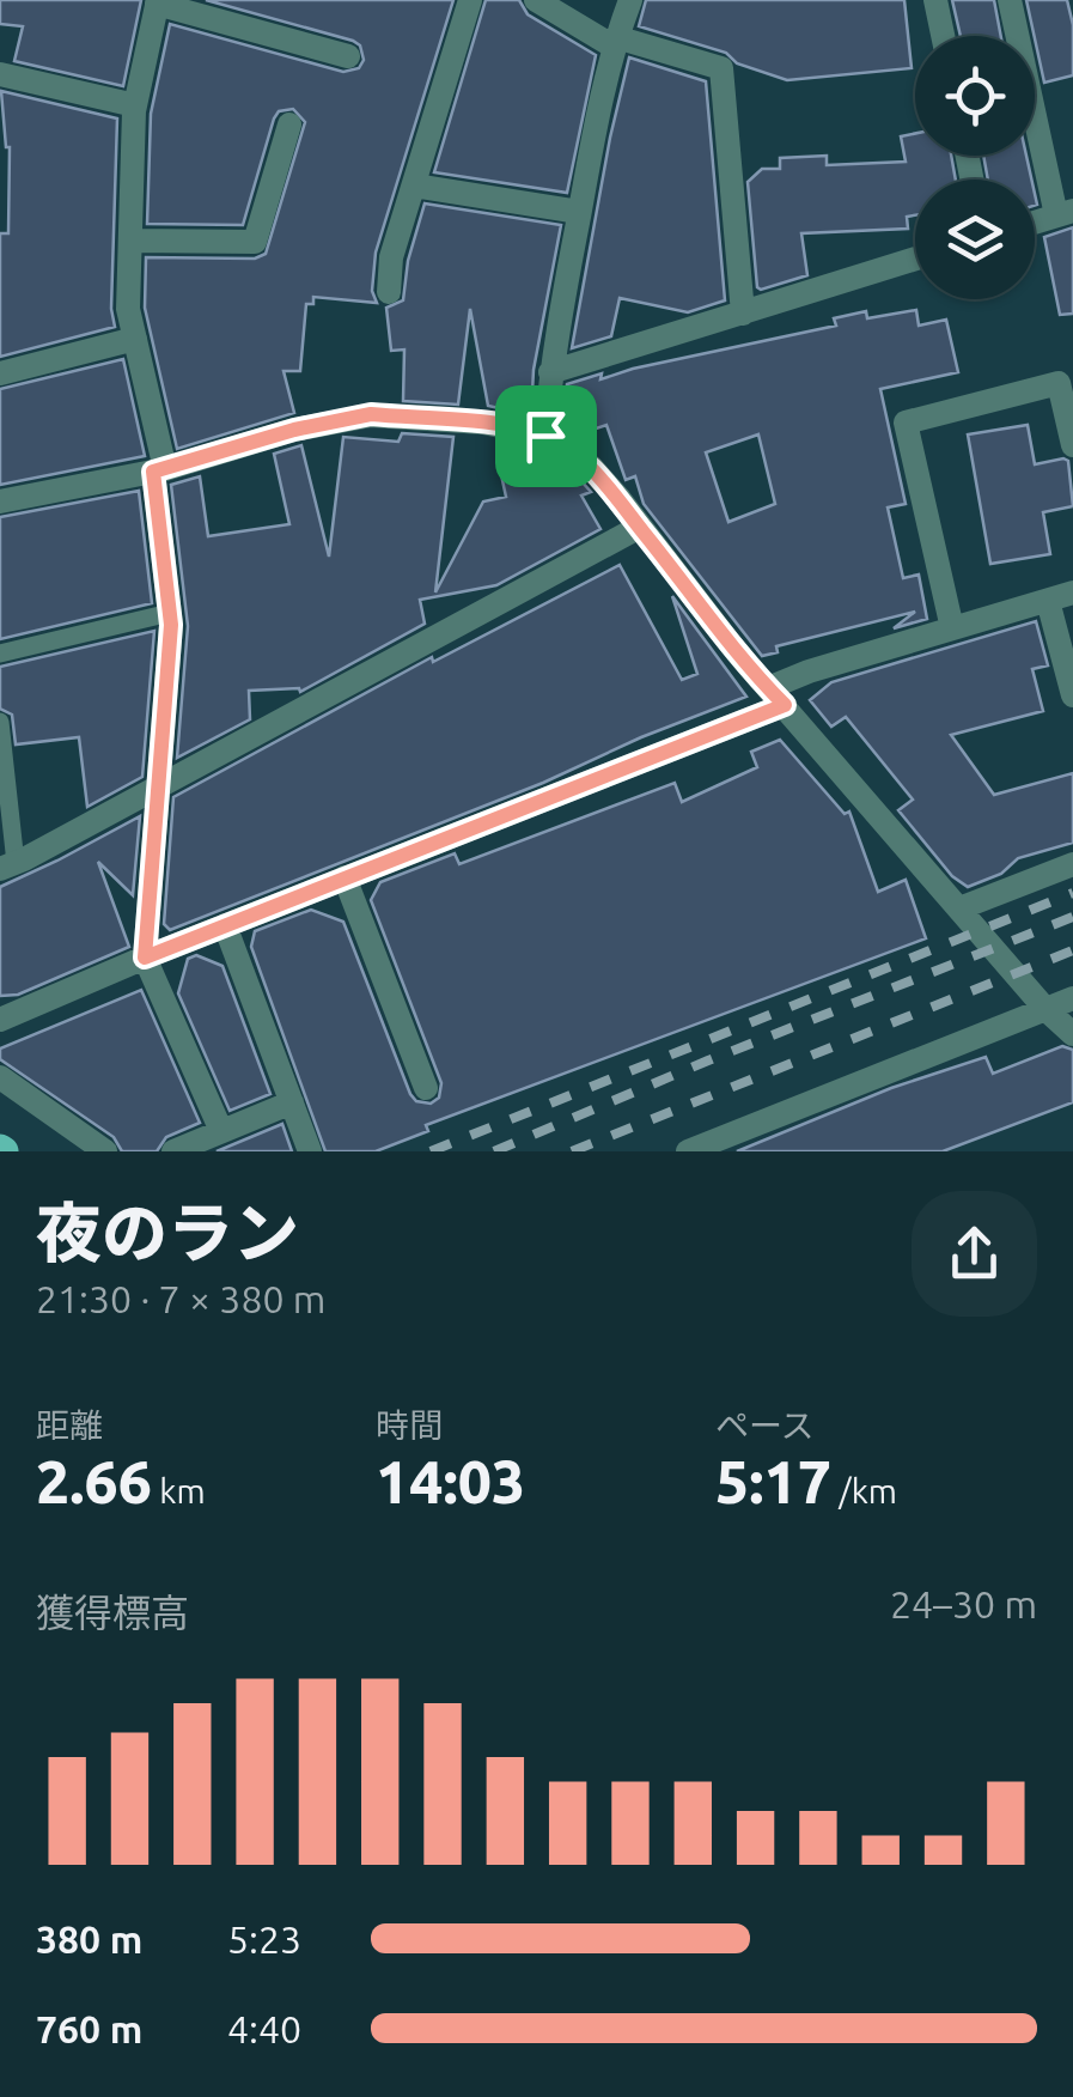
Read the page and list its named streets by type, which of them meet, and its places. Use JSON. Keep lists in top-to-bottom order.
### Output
{
  "page": {
    "heading": ["夜のラン", "21:30 · 7 × 380 m"],
    "stats": [
      ["距離", "2.66 km"],
      ["時間", "14:03"],
      ["ペース", "5:17 /km"]
    ],
    "chart": ["獲得標高", "24–30 m"],
    "list": [
      {
        "name": "380 m",
        "note": "5:23"
      },
      {
        "name": "760 m",
        "note": "4:40"
      }
    ]
  }
}
